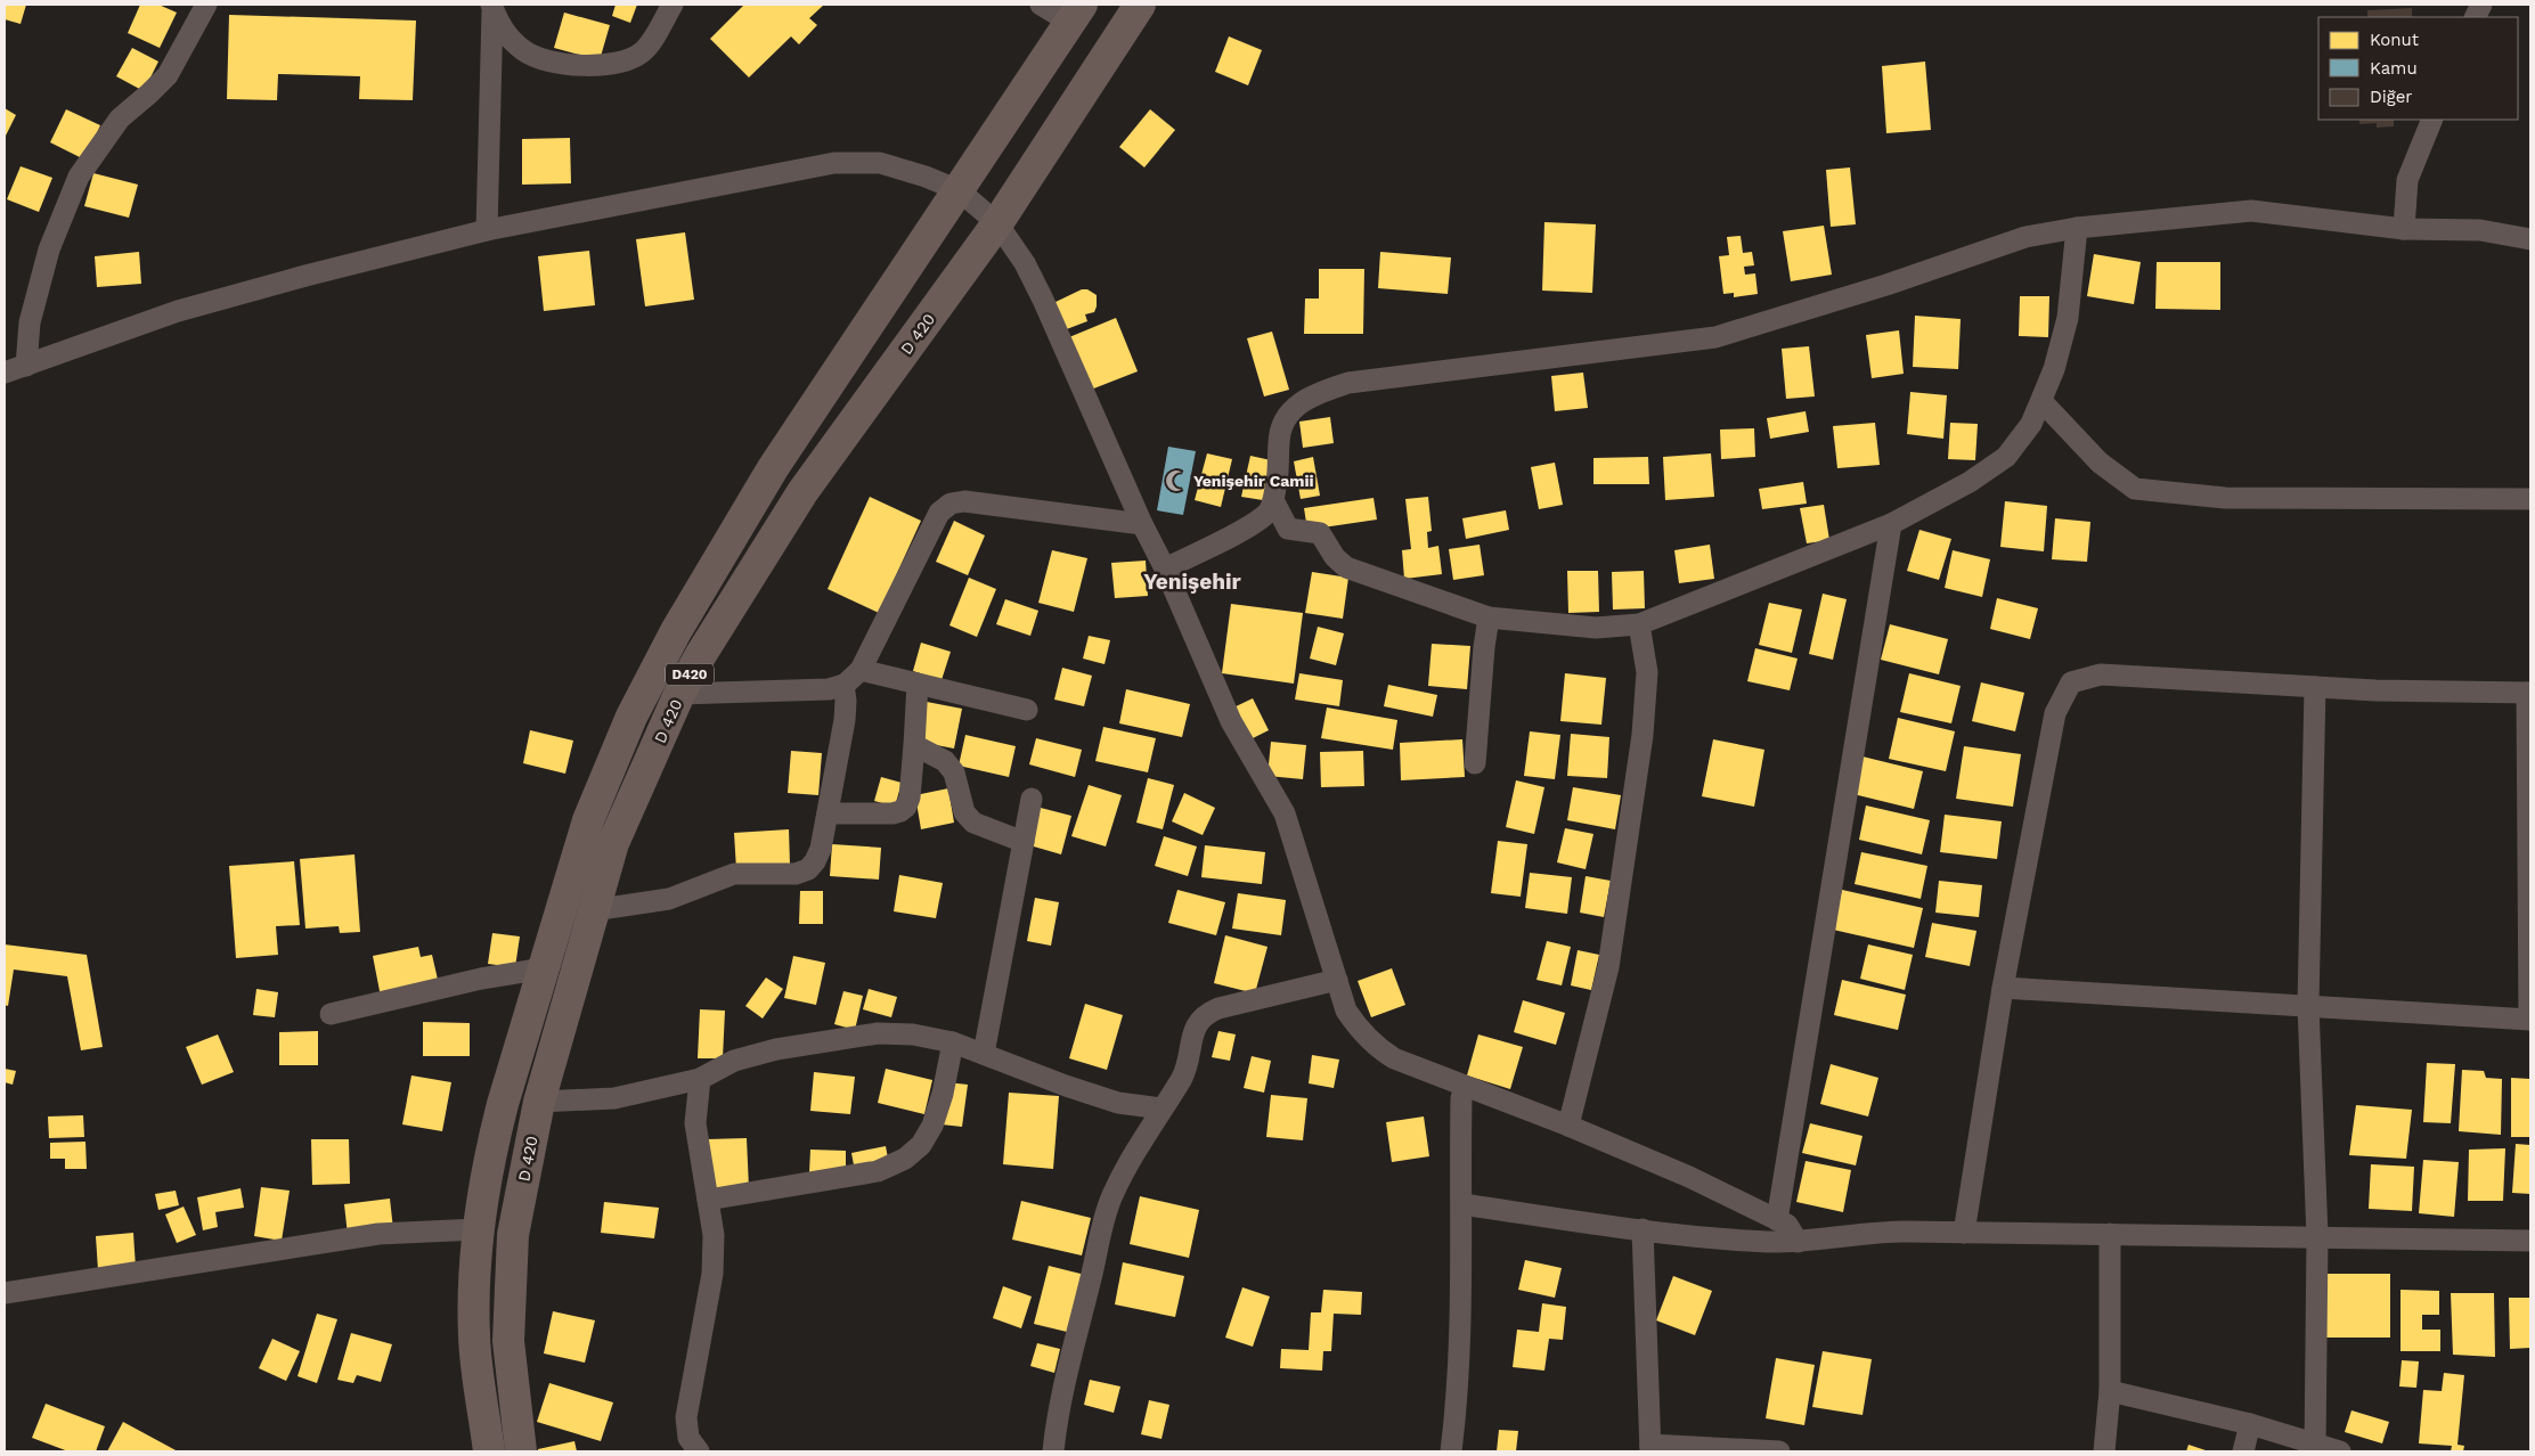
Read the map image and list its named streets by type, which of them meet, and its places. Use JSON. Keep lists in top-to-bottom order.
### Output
{
  "streets": {
    "highway": ["D 420", "D420"]
  },
  "districts": ["Yenişehir"],
  "places": {
    "mosque": ["Yenişehir Camii"]
  },
  "legend": ["Konut", "Kamu", "Diğer"]
}
